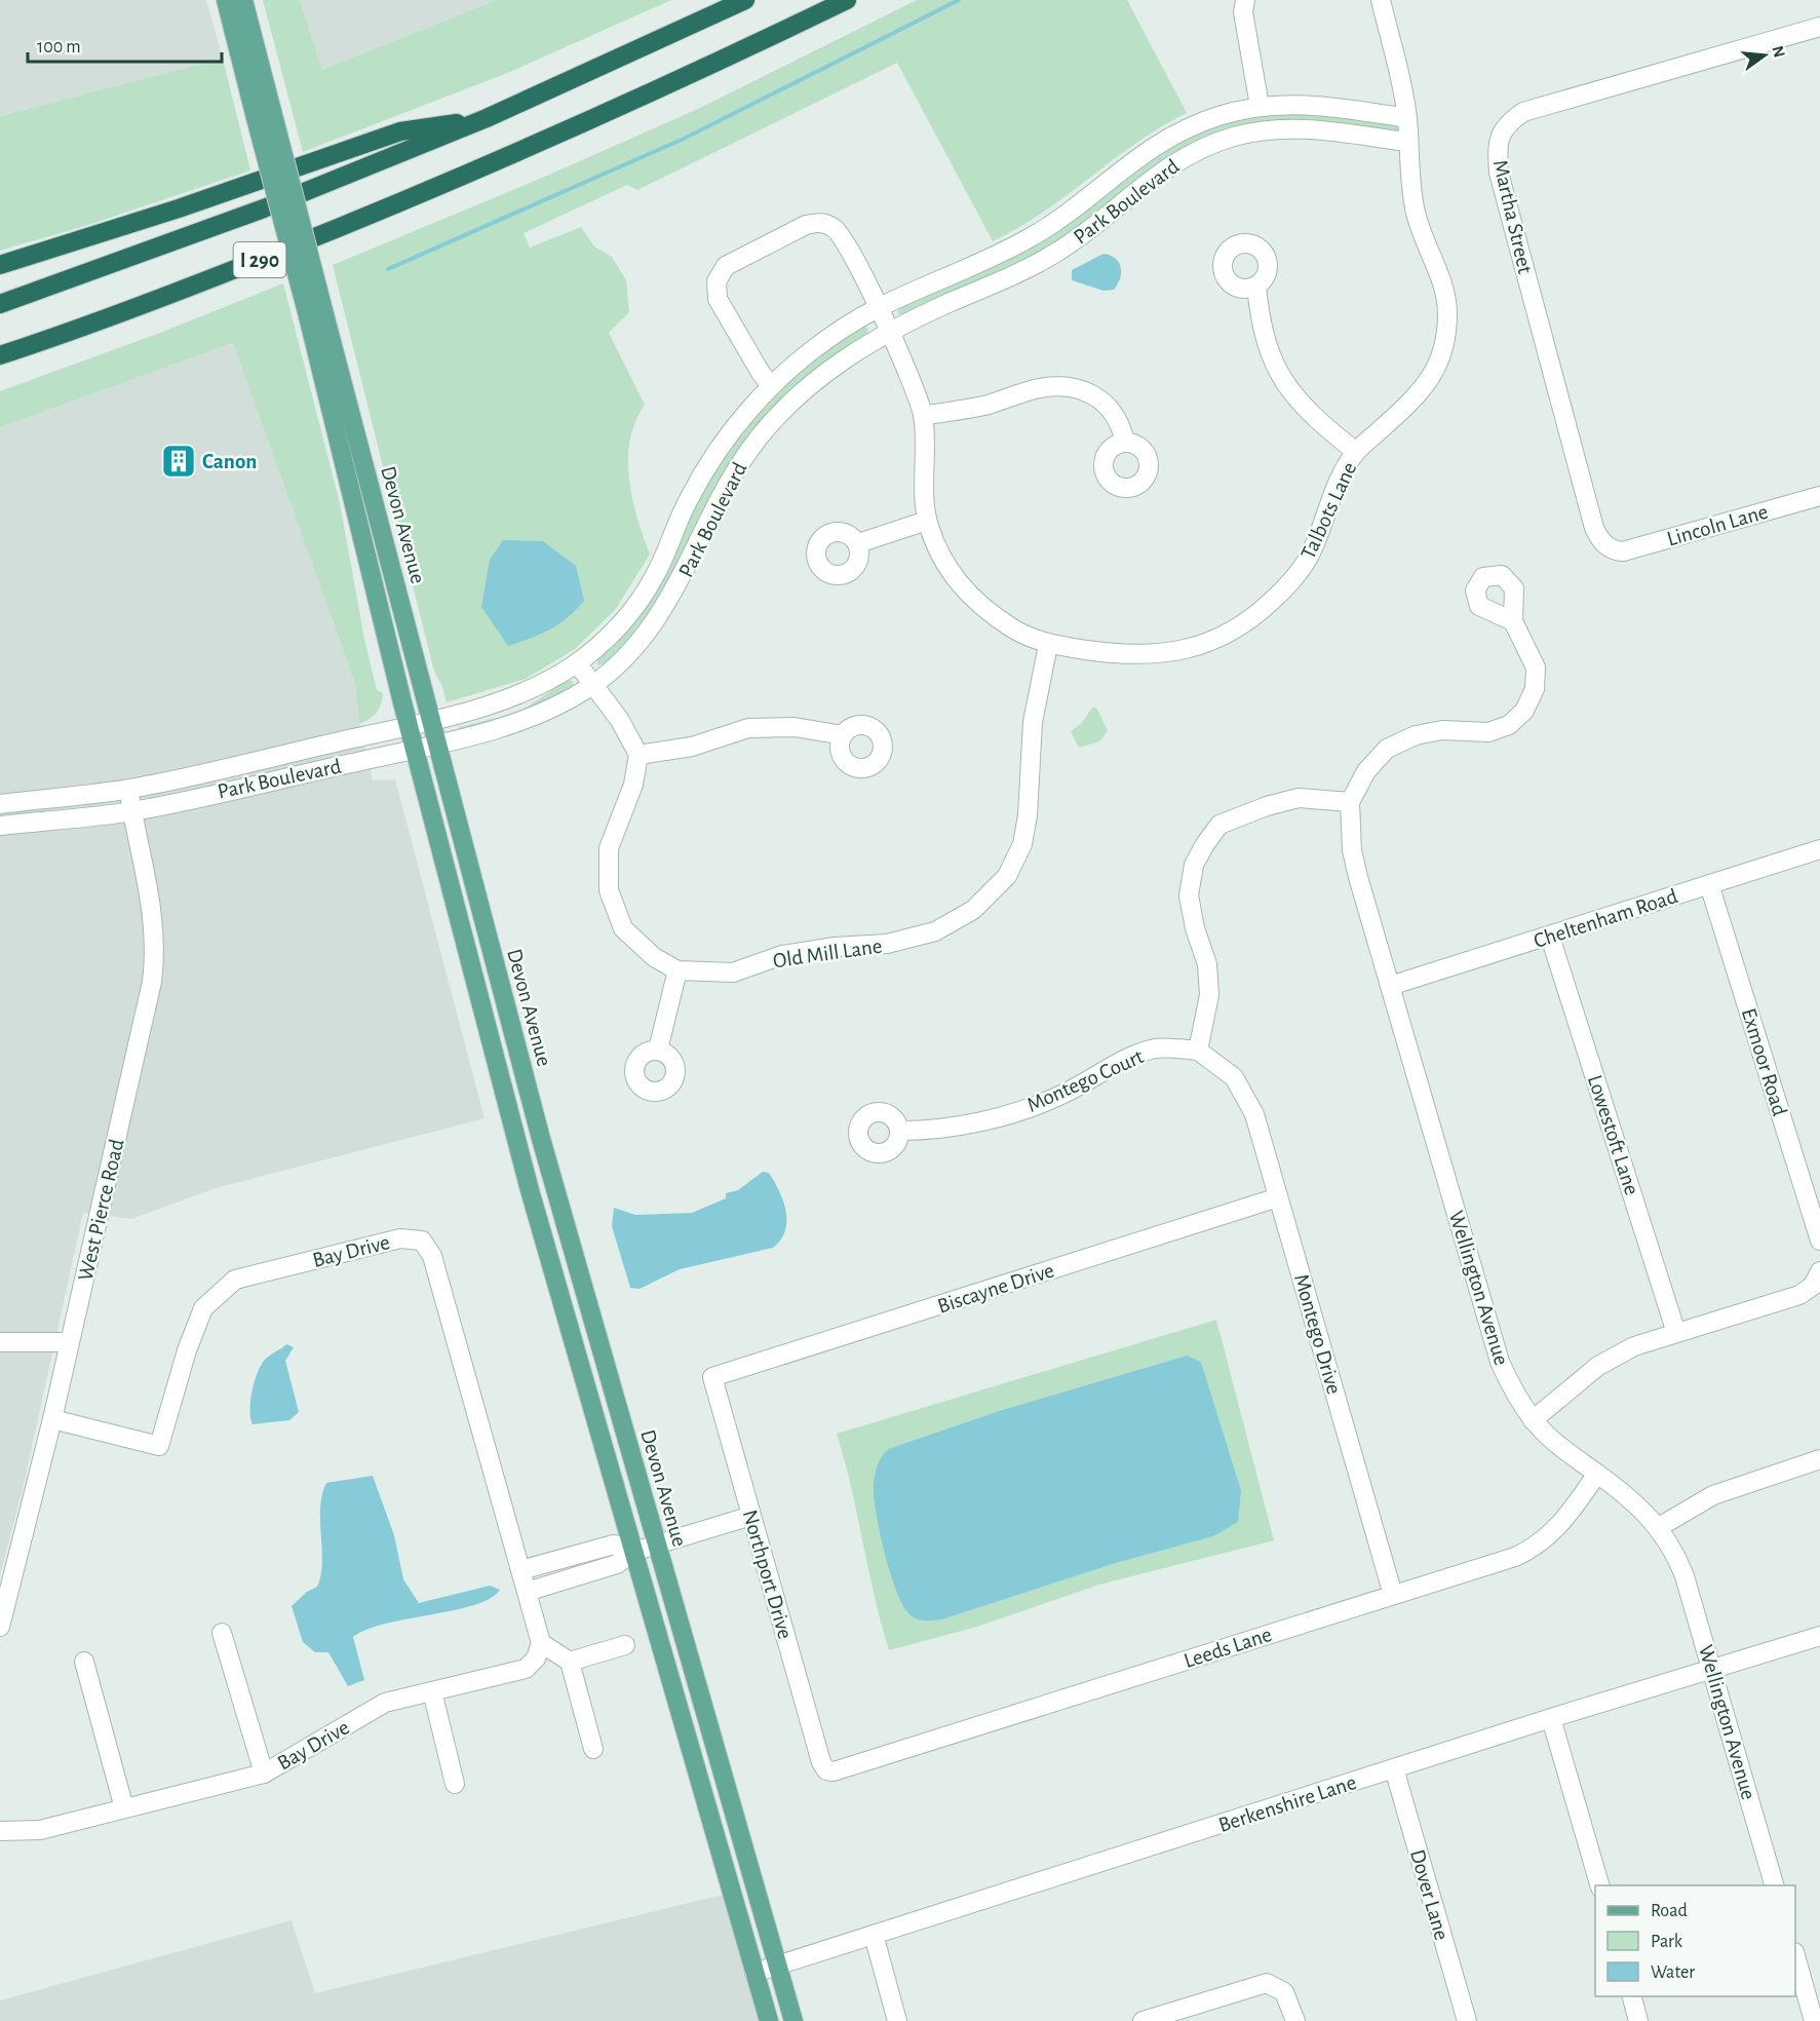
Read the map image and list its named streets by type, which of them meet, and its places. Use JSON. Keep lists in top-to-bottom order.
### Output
{
  "streets": {
    "highway": ["I 290"],
    "main road": ["Devon Avenue"],
    "street": [
      "Park Boulevard",
      "Martha Street",
      "Talbots Lane",
      "Lincoln Lane",
      "Cheltenham Road",
      "Old Mill Lane",
      "Exmoor Road",
      "Montego Court",
      "Lowestoft Lane",
      "West Pierce Road",
      "Bay Drive",
      "Biscayne Drive",
      "Wellington Avenue",
      "Montego Drive",
      "Northport Drive",
      "Leeds Lane",
      "Berkenshire Lane",
      "Dover Lane"
    ]
  },
  "crossings": [
    ["Park Boulevard", "Talbots Lane"],
    ["Park Boulevard", "Devon Avenue"],
    ["Park Boulevard", "West Pierce Road"],
    ["Martha Street", "Lincoln Lane"],
    ["Talbots Lane", "Old Mill Lane"],
    ["Devon Avenue", "Berkenshire Lane"],
    ["Cheltenham Road", "Exmoor Road"],
    ["Cheltenham Road", "Lowestoft Lane"],
    ["Cheltenham Road", "Wellington Avenue"],
    ["Montego Court", "Montego Drive"],
    ["West Pierce Road", "Bay Drive"],
    ["Biscayne Drive", "Montego Drive"],
    ["Biscayne Drive", "Northport Drive"],
    ["Wellington Avenue", "Leeds Lane"],
    ["Wellington Avenue", "Berkenshire Lane"],
    ["Montego Drive", "Leeds Lane"],
    ["Northport Drive", "Leeds Lane"],
    ["Berkenshire Lane", "Dover Lane"]
  ],
  "places": {
    "building": ["Canon"]
  },
  "legend": ["Road", "Park", "Water"],
  "scale_bar": "100 m",
  "north": "right"
}
